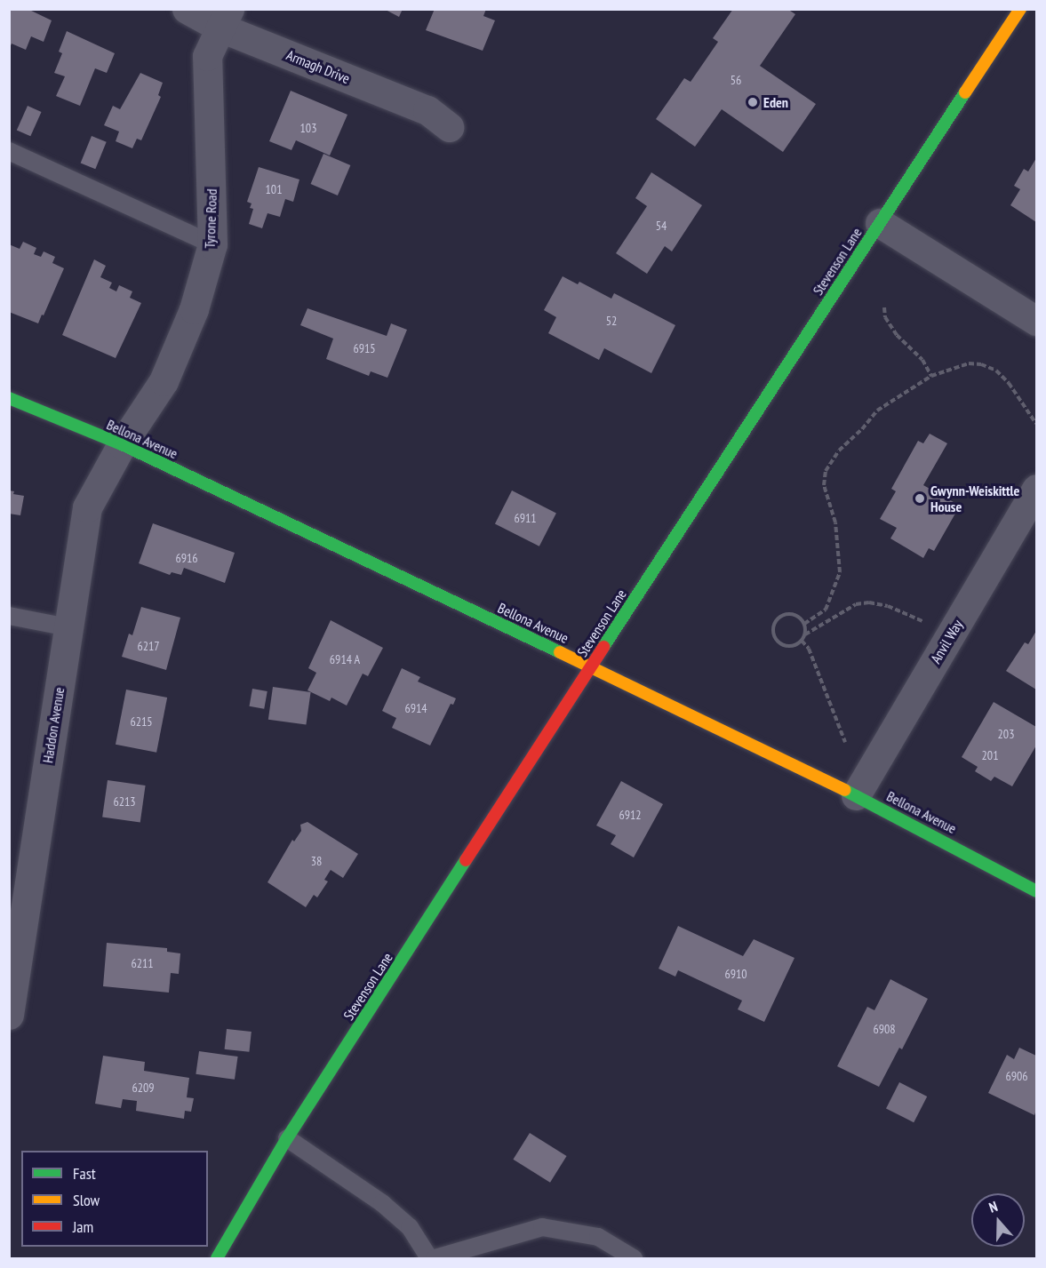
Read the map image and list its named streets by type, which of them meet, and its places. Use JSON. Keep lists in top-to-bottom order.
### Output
{
  "streets": {
    "street": [
      "Armagh Drive",
      "Tyrone Road",
      "Stevenson Lane",
      "Bellona Avenue",
      "Anvil Way",
      "Haddon Avenue"
    ]
  },
  "crossings": [
    ["Armagh Drive", "Tyrone Road"],
    ["Tyrone Road", "Bellona Avenue"],
    ["Tyrone Road", "Haddon Avenue"],
    ["Stevenson Lane", "Bellona Avenue"],
    ["Bellona Avenue", "Anvil Way"],
    ["Bellona Avenue", "Haddon Avenue"]
  ],
  "places": ["Eden", "Gwynn-Weiskittle House"],
  "house_numbers": [
    "56",
    "103",
    "101",
    "54",
    "52",
    "6915",
    "6911",
    "6916",
    "6217",
    "6914 A",
    "6914",
    "6215",
    "203",
    "201",
    "6213",
    "6912",
    "38",
    "6211",
    "6910",
    "6908",
    "6906",
    "6209"
  ],
  "legend": ["Fast", "Slow", "Jam"],
  "north": "top"
}
